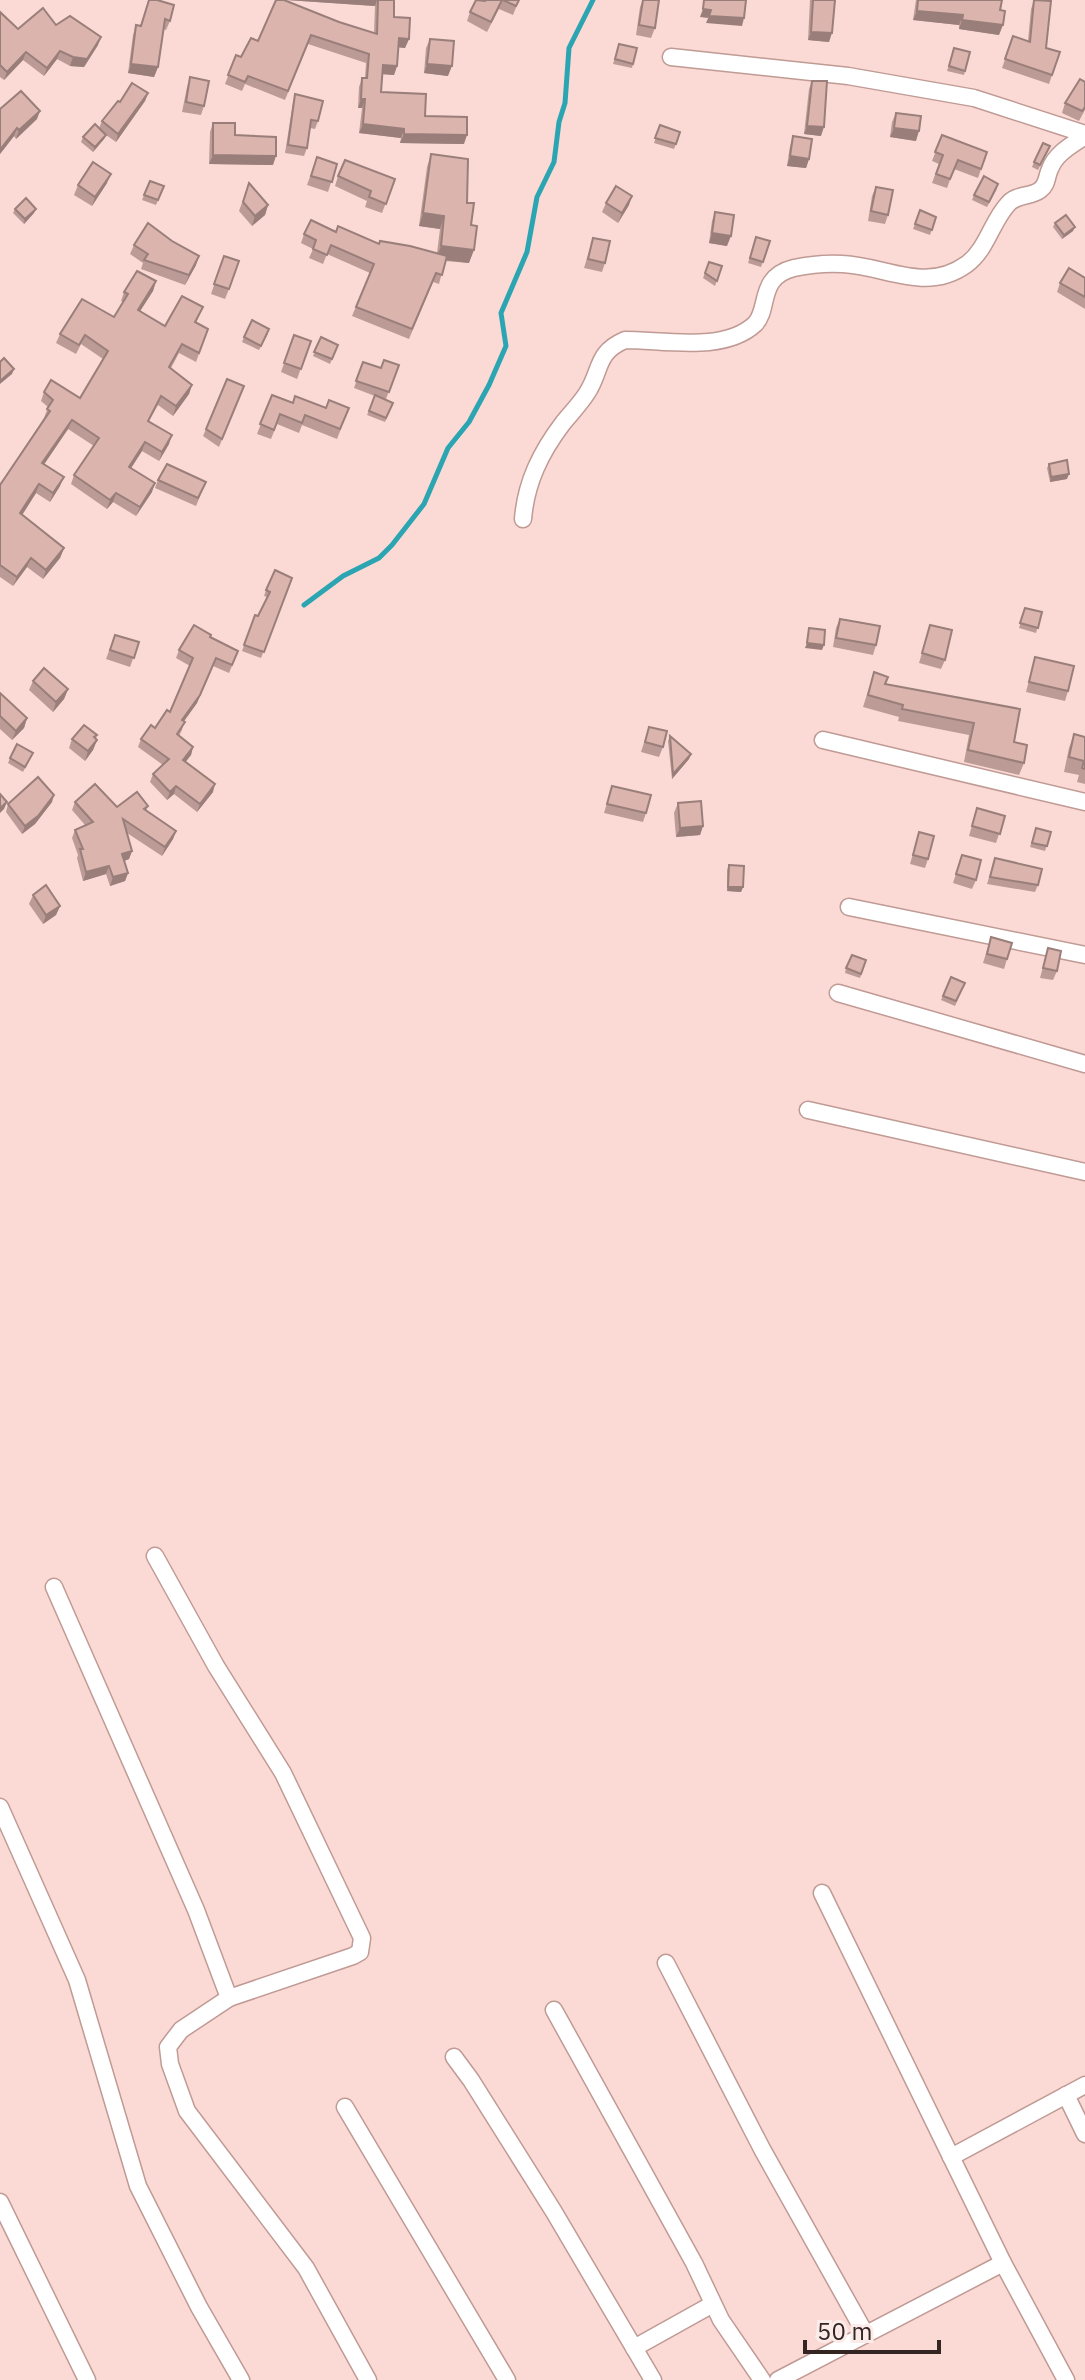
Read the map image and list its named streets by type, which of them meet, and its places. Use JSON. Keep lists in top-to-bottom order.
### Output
{
  "scale_bar": "50 m"
}
